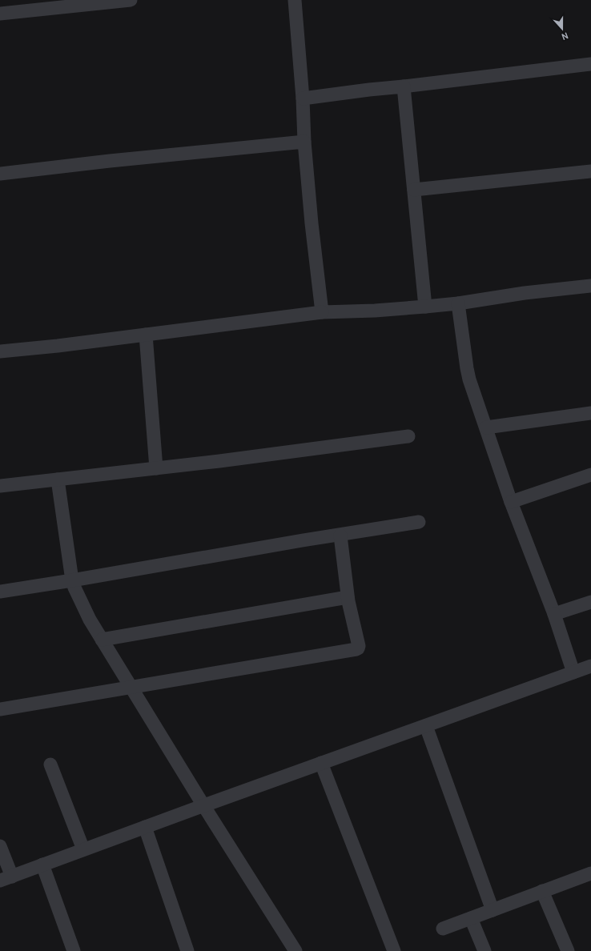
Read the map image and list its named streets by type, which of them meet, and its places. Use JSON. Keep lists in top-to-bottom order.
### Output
{
  "north": "bottom"
}
